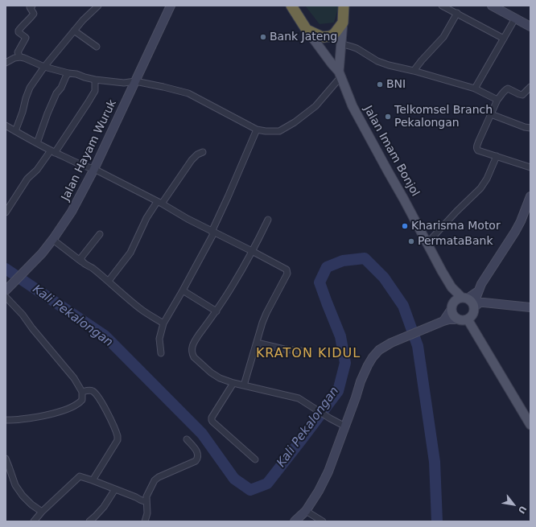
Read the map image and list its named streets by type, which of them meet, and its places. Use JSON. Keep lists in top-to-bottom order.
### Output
{
  "streets": {
    "main road": ["Jalan Imam Bonjol"],
    "street": ["Jalan Hayam Wuruk"]
  },
  "districts": ["KRATON KIDUL"],
  "water": ["Kali Pekalongan"],
  "places": [
    "Bank Jateng",
    "BNI",
    "Telkomsel Branch Pekalongan",
    "Kharisma Motor",
    "PermataBank"
  ],
  "north": "bottom right"
}
